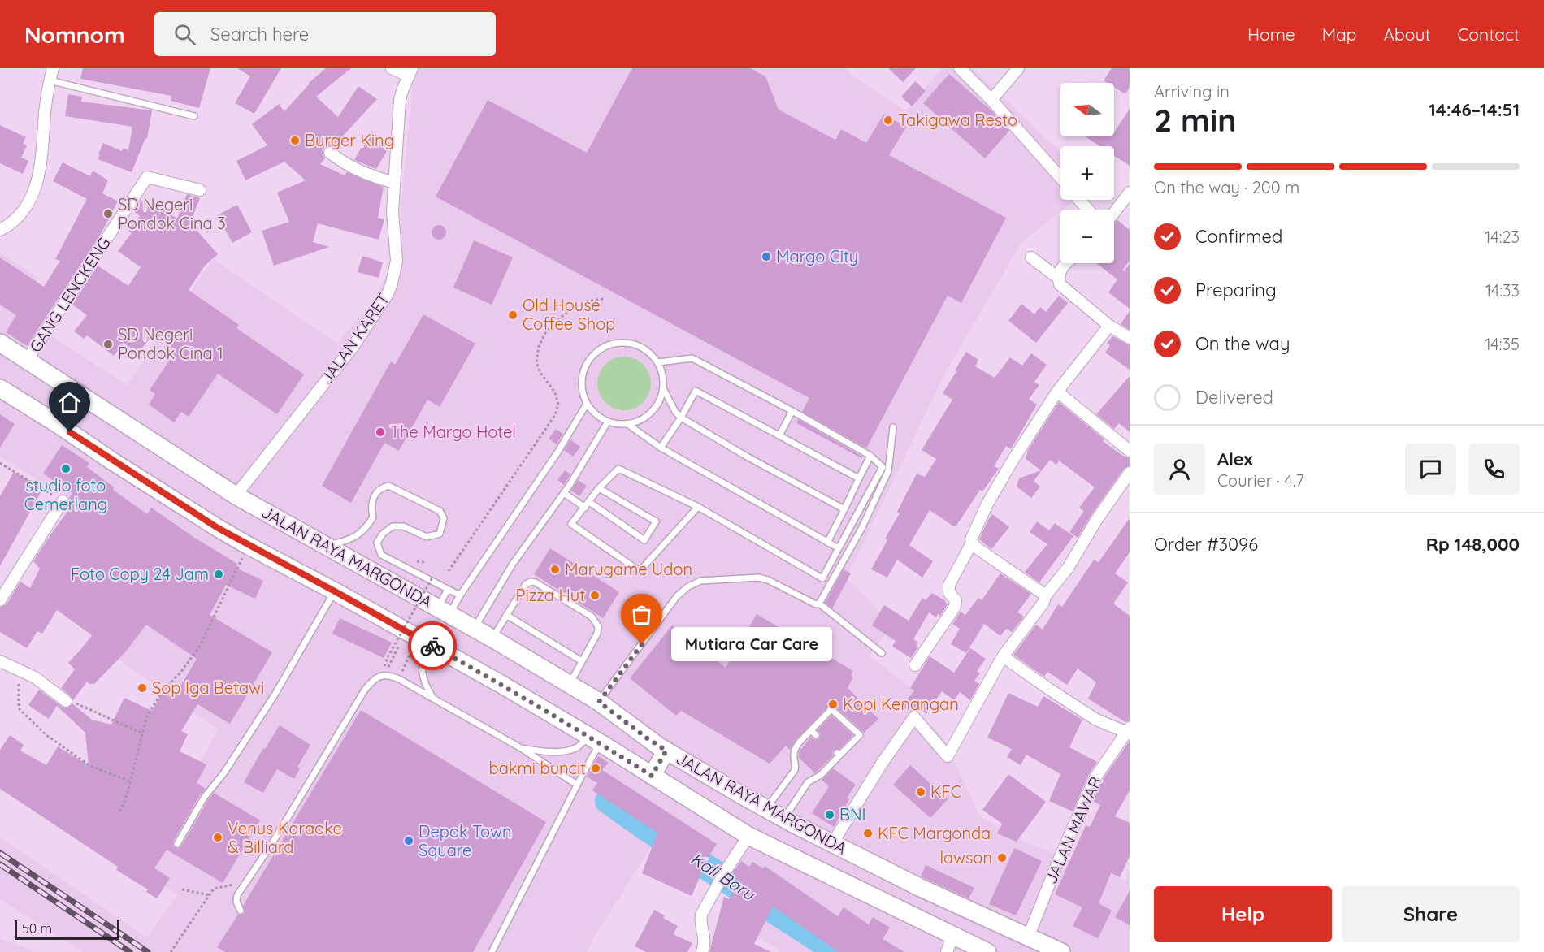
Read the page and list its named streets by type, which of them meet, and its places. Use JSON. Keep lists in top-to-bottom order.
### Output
{
  "streets": {
    "main road": ["JALAN RAYA MARGONDA"],
    "street": ["GANG LENCKENG", "JALAN KARET", "JALAN MAWAR"]
  },
  "crossings": [
    ["GANG LENCKENG", "JALAN RAYA MARGONDA"],
    ["JALAN KARET", "JALAN RAYA MARGONDA"],
    ["JALAN RAYA MARGONDA", "JALAN MAWAR"]
  ],
  "water": ["Kali Baru"],
  "places": [
    "Takigawa Resto",
    "Burger King",
    "SD Negeri Pondok Cina 3",
    "Margo City",
    "Old House Coffee Shop",
    "SD Negeri Pondok Cina 1",
    "The Margo Hotel",
    "studio foto Cemerlang",
    "Marugame Udon",
    "Foto Copy 24 Jam",
    "Pizza Hut",
    "Mutiara Car Care",
    "Sop Iga Betawi",
    "Kopi Kenangan",
    "bakmi buncit",
    "KFC",
    "BNI",
    "KFC Margonda",
    "Venus Karaoke & Billiard",
    "Depok Town Square",
    "lawson"
  ],
  "scale_bar": "50 m",
  "north": "left",
  "page": {
    "header": "Nomnom",
    "search": "Search here",
    "nav": [
      "Home",
      "Map",
      "About",
      "Contact"
    ],
    "heading": ["2 min", "Arriving in", "14:46–14:51"],
    "panel": [
      "Alex",
      "Courier · 4.7",
      "Order #3096",
      "Rp 148,000"
    ],
    "map_buttons": ["+", "−"],
    "bar": "On the way · 200 m",
    "list": [
      ["Confirmed", "14:23"],
      ["Preparing", "14:33"],
      ["On the way", "14:35"],
      "Delivered"
    ],
    "bubble": "Mutiara Car Care",
    "buttons": ["Help", "Share"],
    "scale": "50 m"
  }
}
